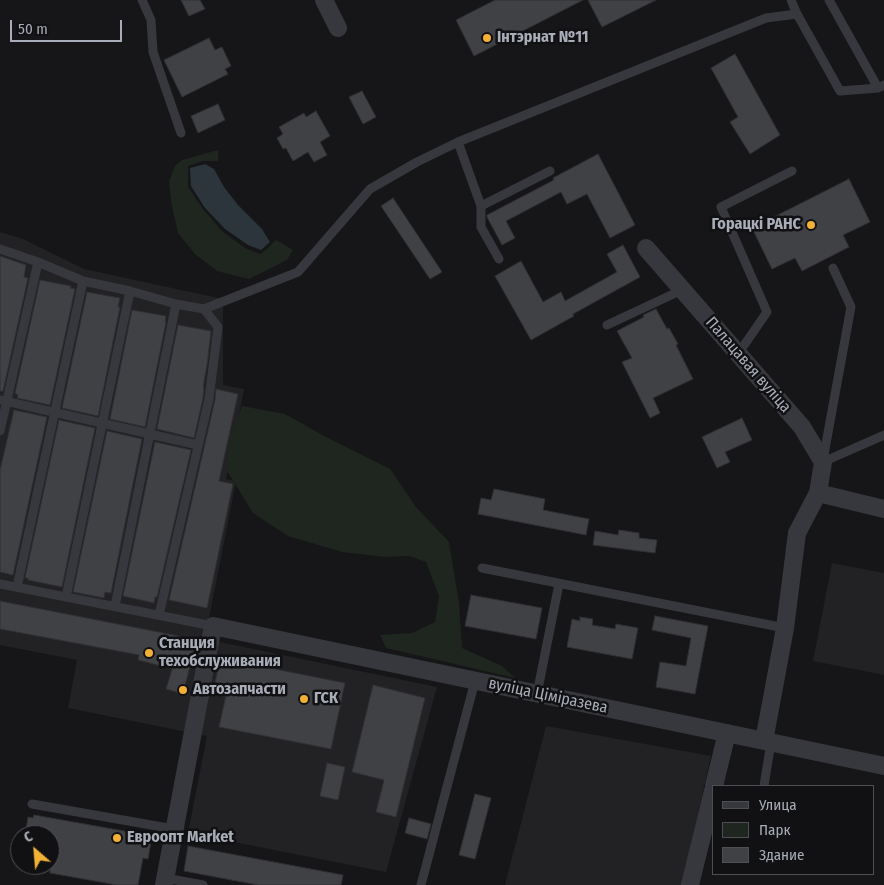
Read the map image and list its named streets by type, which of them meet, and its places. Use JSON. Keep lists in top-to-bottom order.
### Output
{
  "streets": {
    "street": ["Палацавая вуліца", "вуліца Ціміразева"]
  },
  "places": [
    "Інтэрнат №11",
    "Горацкі РАНС",
    "Станция техобслуживания",
    "Автозапчасти",
    "ГСК",
    "Евроопт Market"
  ],
  "legend": ["Улица", "Парк", "Здание"],
  "scale_bar": "50 m",
  "north": "top left"
}
